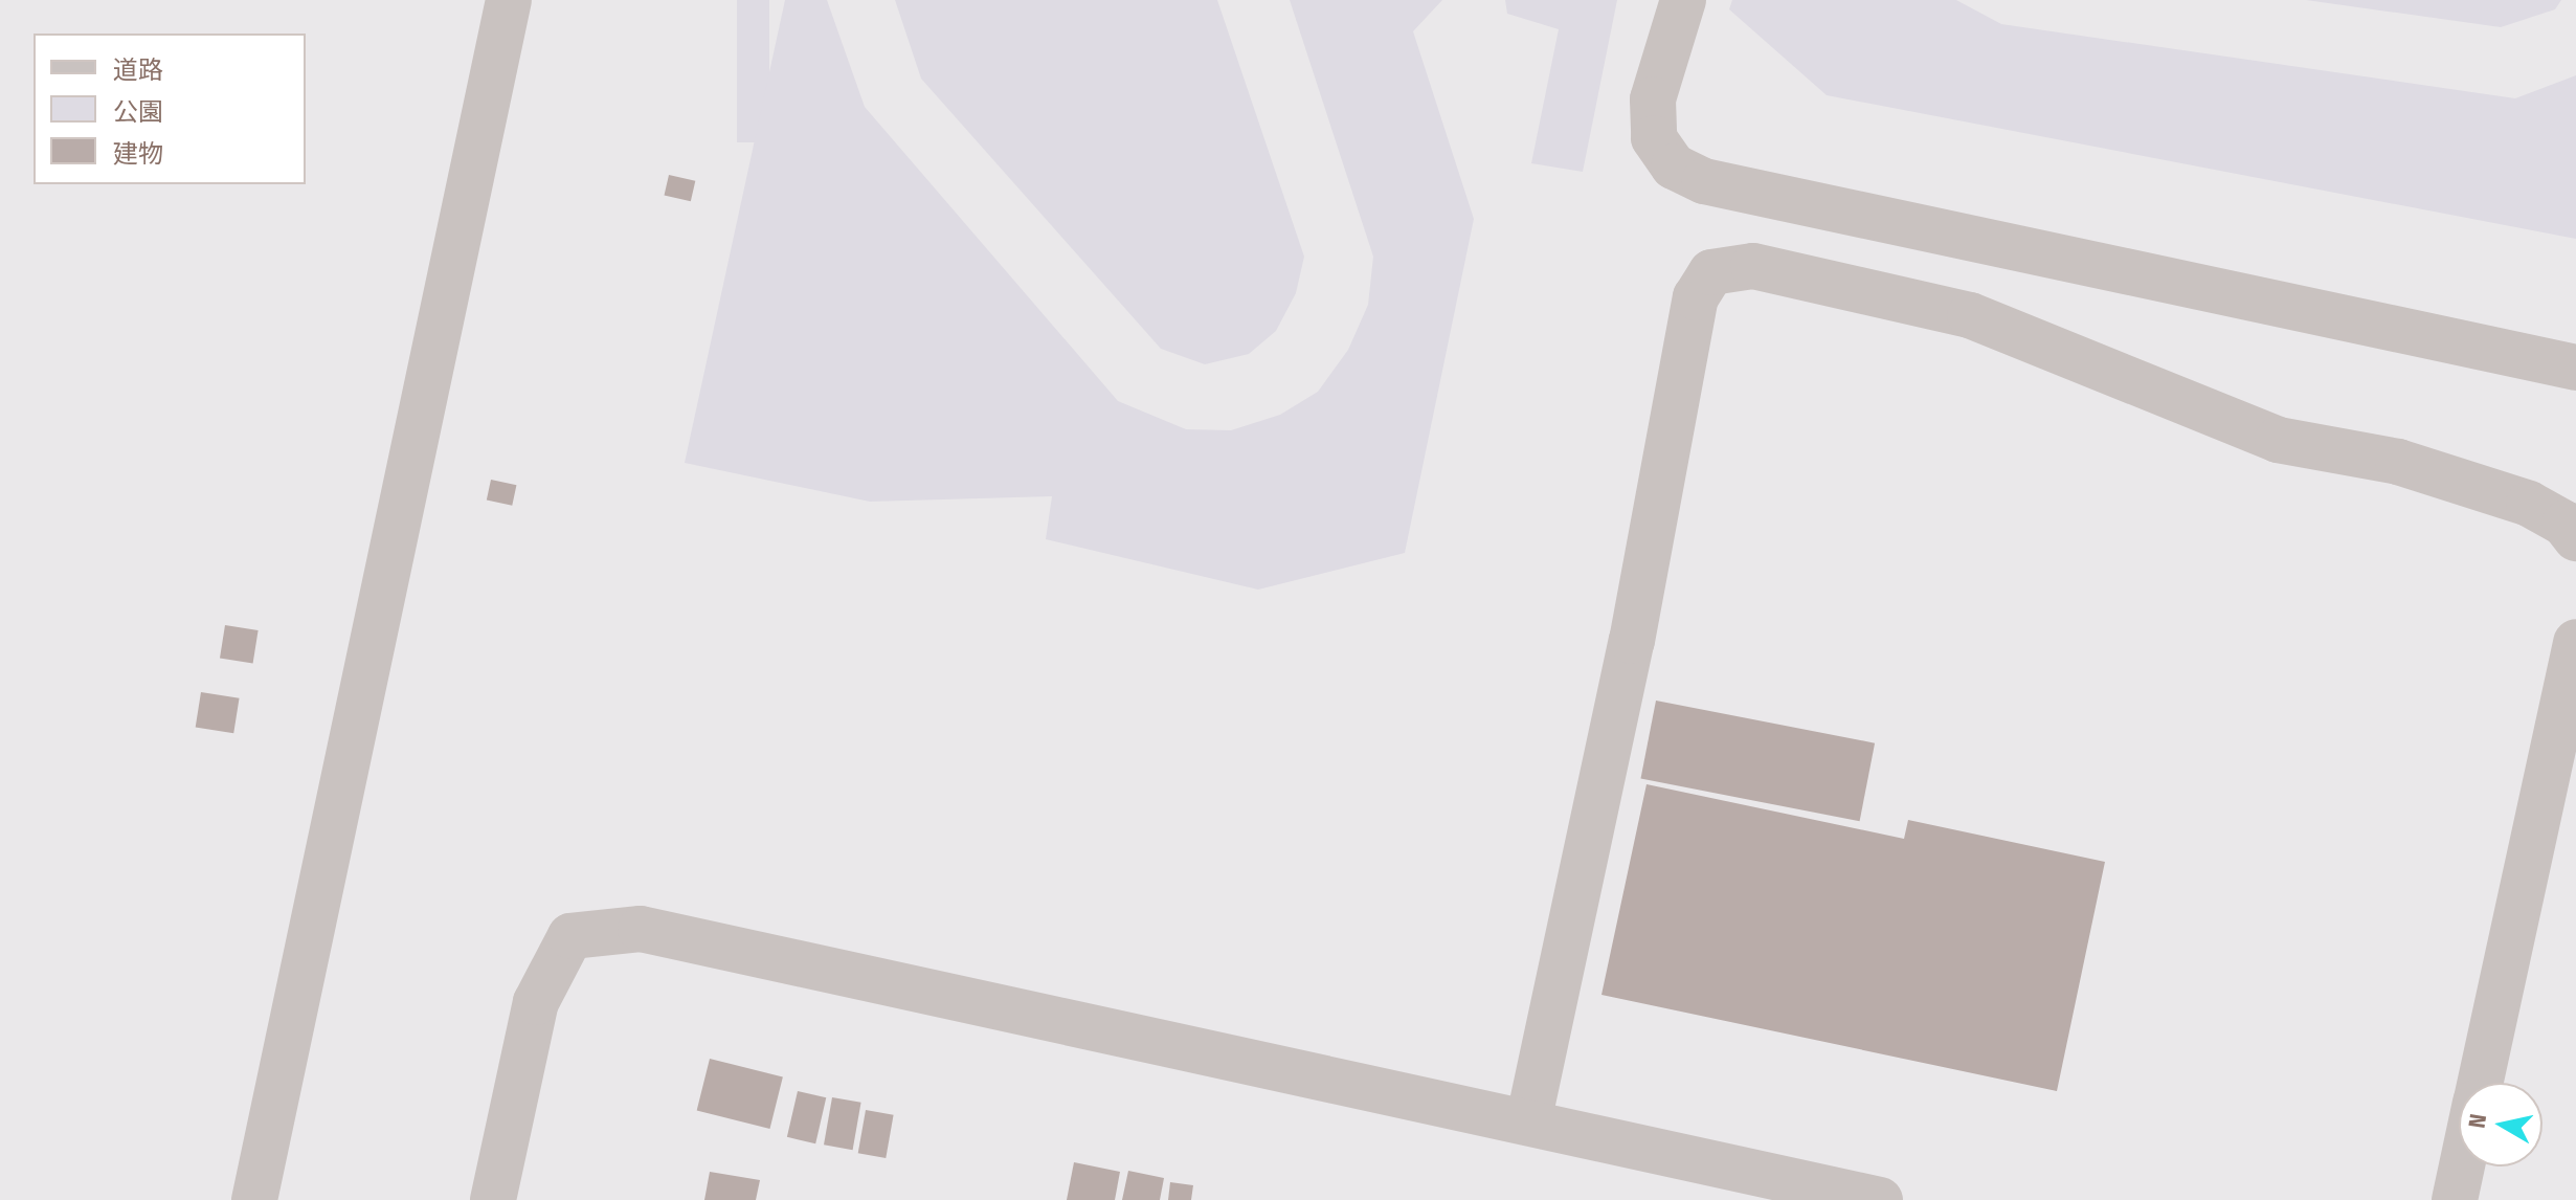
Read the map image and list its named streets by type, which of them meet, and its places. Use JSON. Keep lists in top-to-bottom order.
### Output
{
  "legend": ["道路", "公園", "建物"],
  "north": "left"
}
